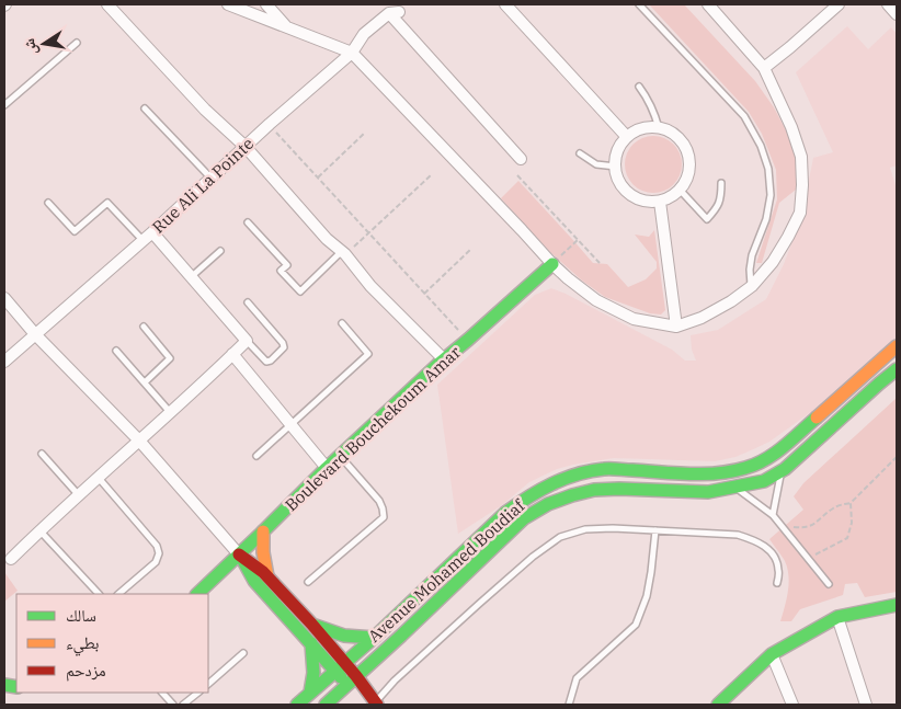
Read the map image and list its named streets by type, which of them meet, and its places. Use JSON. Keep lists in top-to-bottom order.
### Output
{
  "streets": {
    "main road": ["Boulevard Bouchekoum Amar", "Avenue Mohamed Boudiaf"],
    "street": ["Rue Ali La Pointe"]
  },
  "legend": ["سالك", "بطيء", "مزدحم"],
  "north": "left"
}
